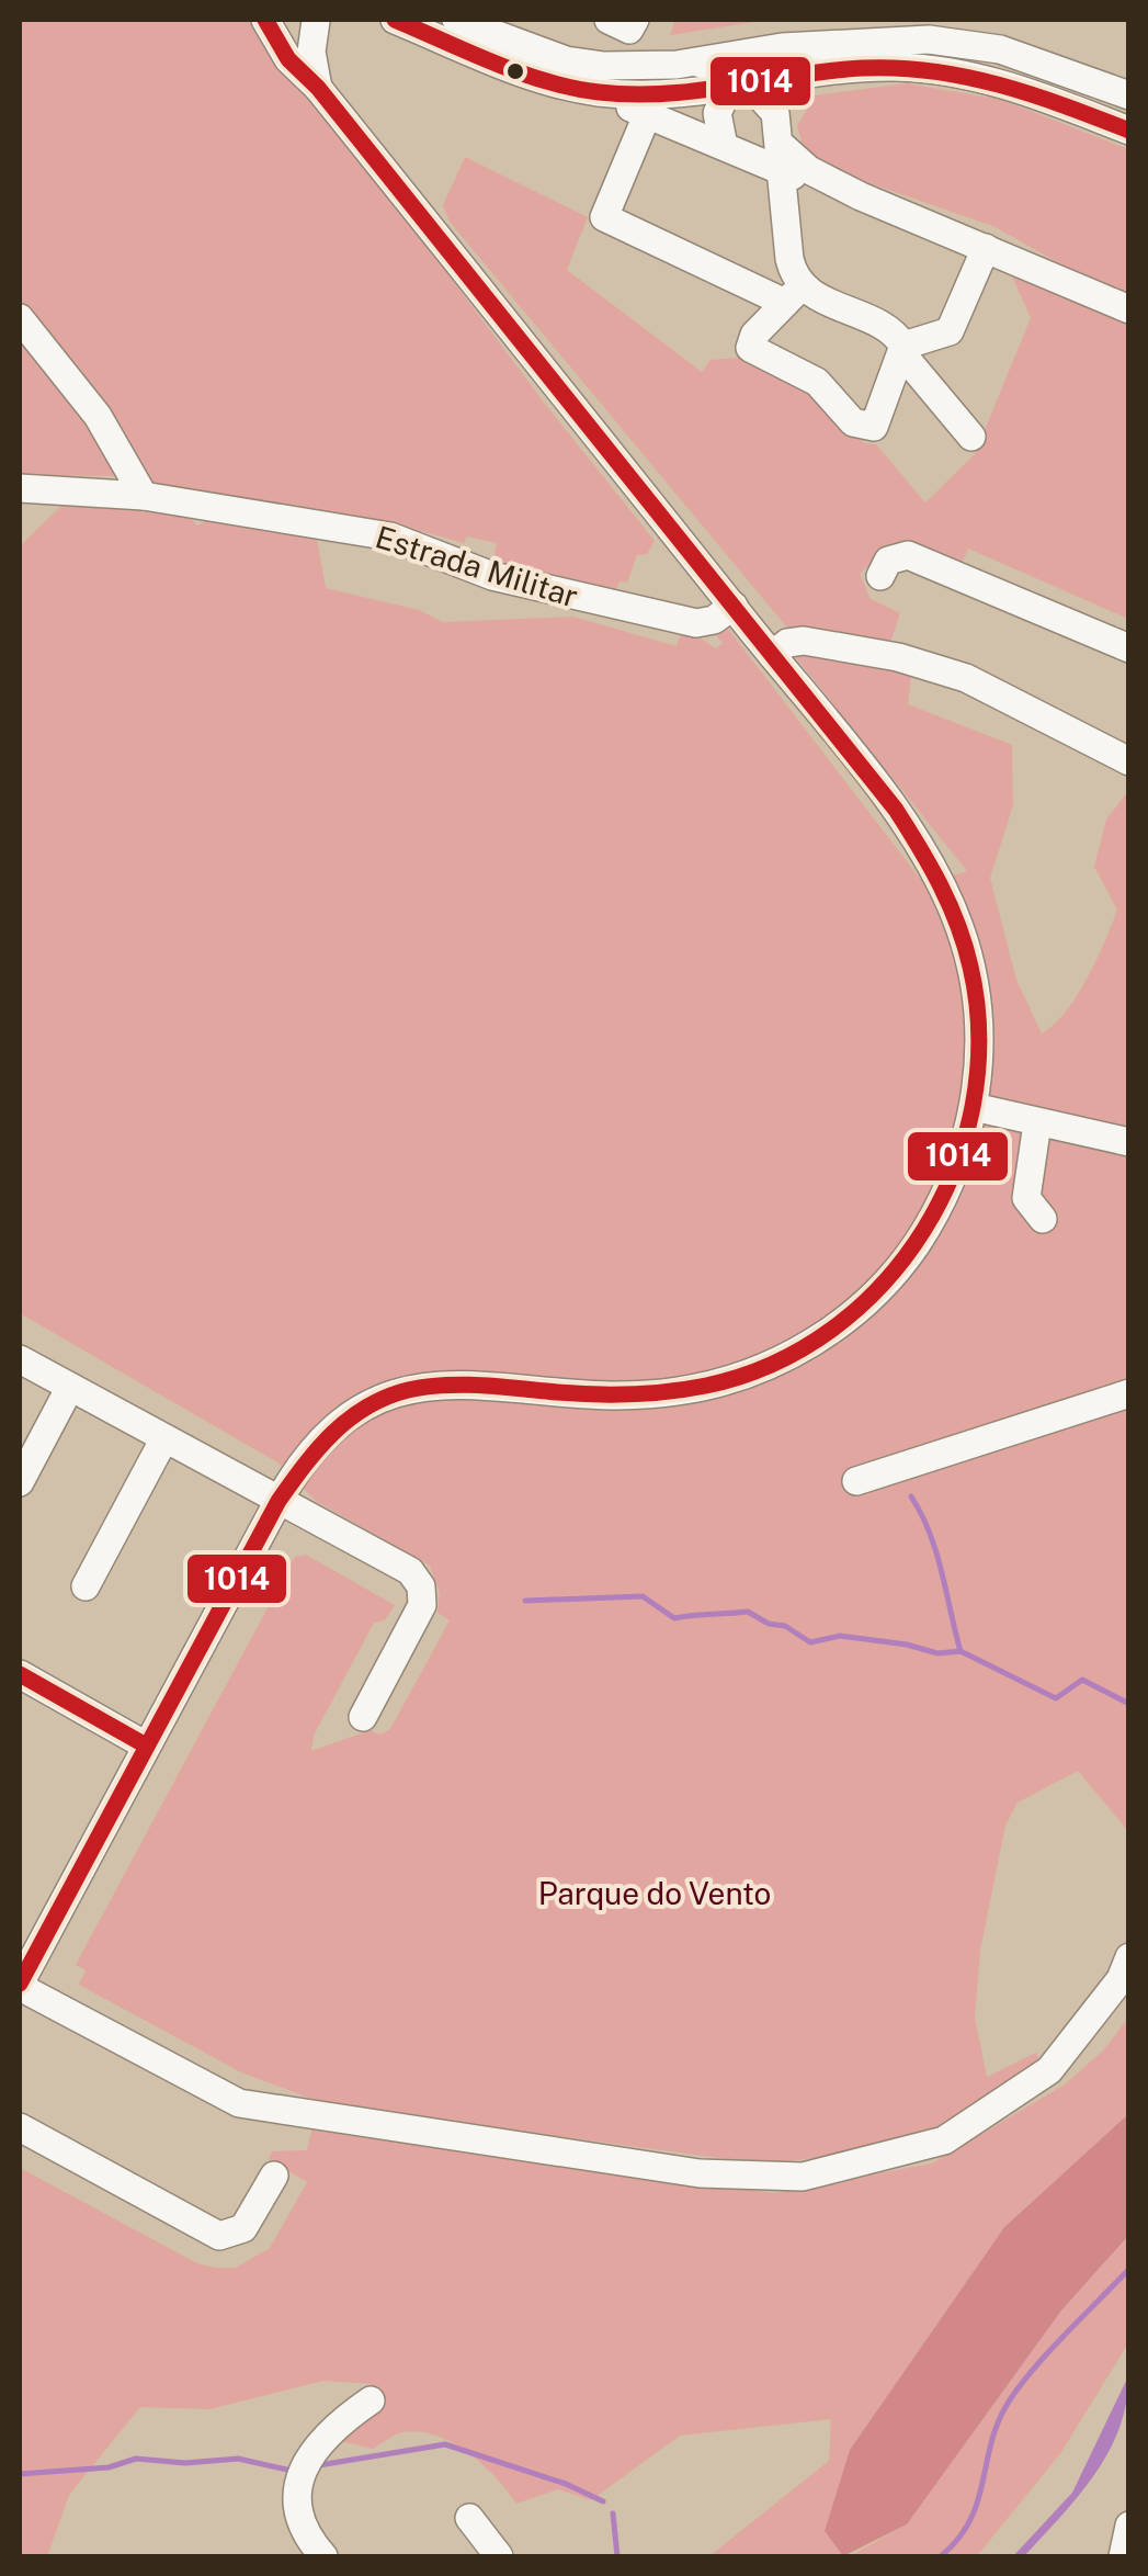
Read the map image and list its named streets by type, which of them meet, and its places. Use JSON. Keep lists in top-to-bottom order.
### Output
{
  "streets": {
    "street": ["Estrada Militar"]
  },
  "parks": ["Parque do Vento"],
  "lines": ["transit line 1014"]
}
